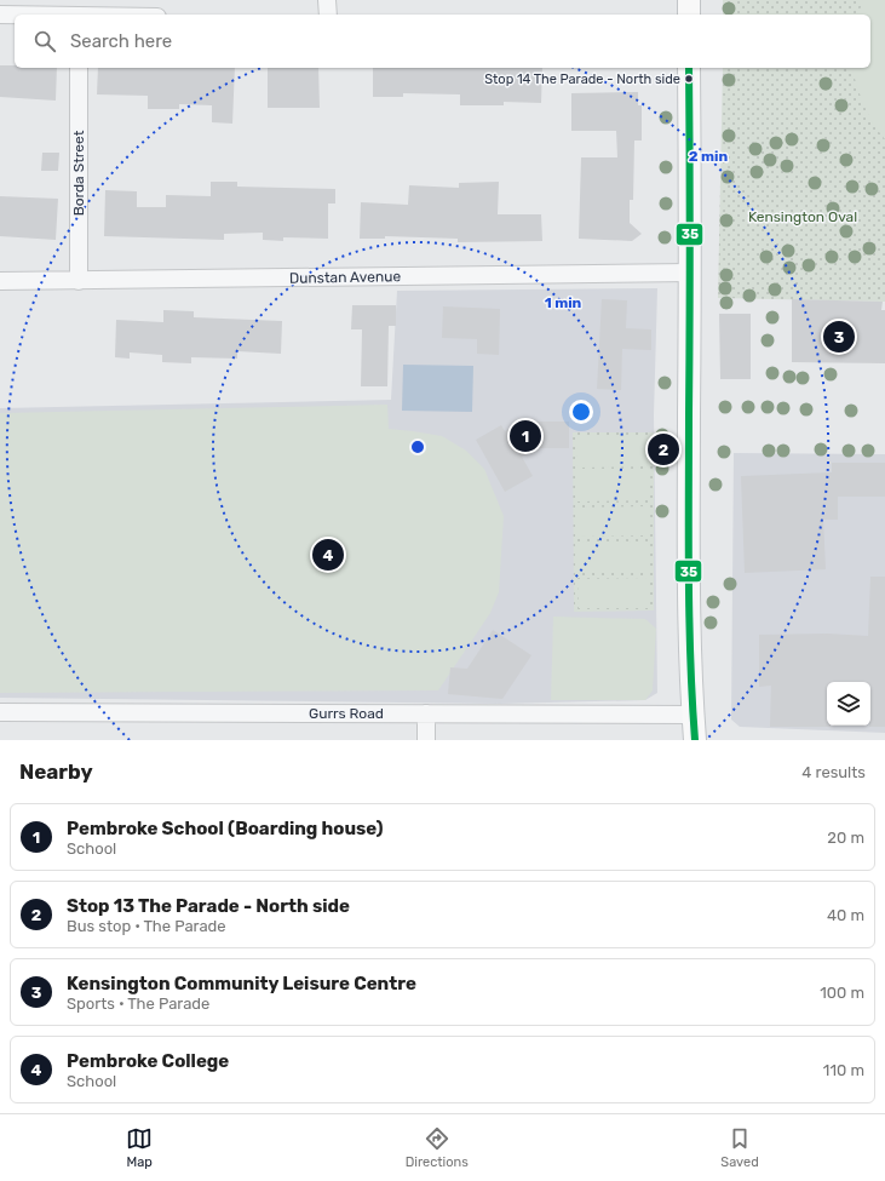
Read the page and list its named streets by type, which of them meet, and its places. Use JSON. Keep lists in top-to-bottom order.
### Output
{
  "streets": {
    "street": ["Borda Street", "Dunstan Avenue", "Gurrs Road"]
  },
  "crossings": [
    ["Borda Street", "Dunstan Avenue"]
  ],
  "parks": ["Kensington Oval"],
  "places": ["Stop 14 The Parade - North side"],
  "lines": ["transit line 35"],
  "page": {
    "search": "Search here",
    "pins": [
      "3",
      "1",
      "2",
      "4"
    ],
    "heading": ["Nearby", "4 results"],
    "list": [
      {
        "mark": "1",
        "name": "Pembroke School (Boarding house)",
        "note": "School",
        "value": "20 m"
      },
      {
        "mark": "2",
        "name": "Stop 13 The Parade - North side",
        "note": "Bus stop · The Parade",
        "value": "40 m"
      },
      {
        "mark": "3",
        "name": "Kensington Community Leisure Centre",
        "note": "Sports · The Parade",
        "value": "100 m"
      },
      {
        "mark": "4",
        "name": "Pembroke College",
        "note": "School",
        "value": "110 m"
      }
    ],
    "nav": ["Map", "Directions", "Saved"]
  },
  "rings": ["2 min", "1 min"]
}
